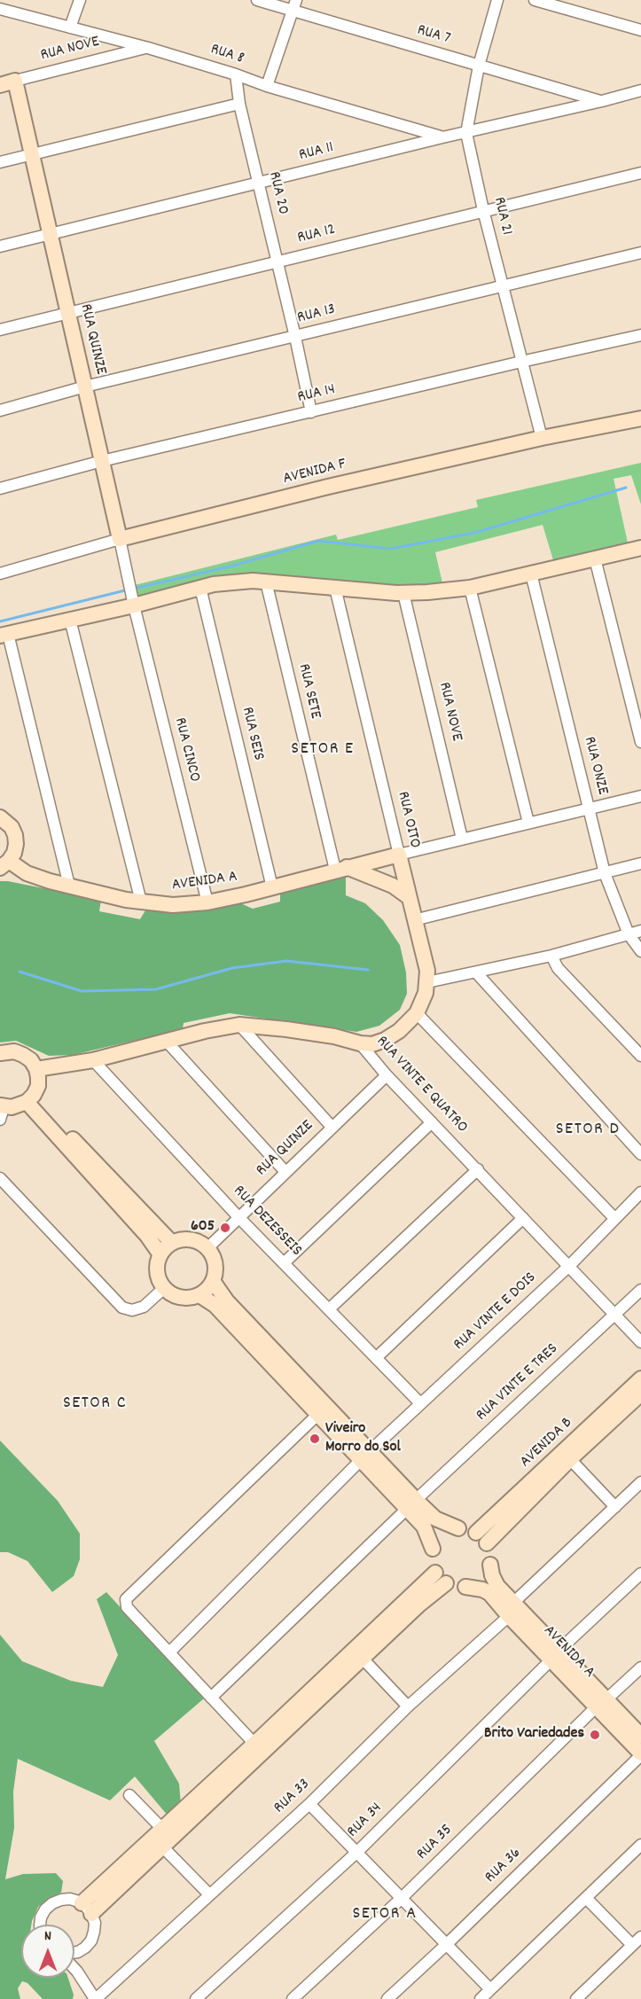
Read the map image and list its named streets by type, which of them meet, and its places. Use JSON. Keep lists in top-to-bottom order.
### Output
{
  "streets": {
    "street": [
      "RUA 7",
      "RUA NOVE",
      "RUA 8",
      "RUA 11",
      "RUA 20",
      "RUA 21",
      "RUA 12",
      "RUA 13",
      "RUA QUINZE",
      "RUA 14",
      "AVENIDA F",
      "RUA SETE",
      "RUA SEIS",
      "RUA CINCO",
      "RUA ONZE",
      "RUA OITO",
      "AVENIDA A",
      "RUA VINTE E QUATRO",
      "RUA DEZESSEIS",
      "RUA VINTE E DOIS",
      "RUA VINTE E TRES",
      "AVENIDA B",
      "RUA 33",
      "RUA 34",
      "RUA 35",
      "RUA 36"
    ]
  },
  "crossings": [
    ["RUA 7", "RUA 11"],
    ["RUA 7", "RUA 21"],
    ["RUA NOVE", "RUA 8"],
    ["RUA NOVE", "RUA QUINZE"],
    ["RUA NOVE", "RUA ONZE"],
    ["RUA 8", "RUA 11"],
    ["RUA 8", "RUA 20"],
    ["RUA 11", "RUA 20"],
    ["RUA 11", "RUA 21"],
    ["RUA 11", "RUA QUINZE"],
    ["RUA 20", "RUA 12"],
    ["RUA 20", "RUA 13"],
    ["RUA 20", "RUA 14"],
    ["RUA 21", "RUA 12"],
    ["RUA 21", "RUA 13"],
    ["RUA 21", "RUA 14"],
    ["RUA 21", "AVENIDA F"],
    ["RUA 12", "RUA QUINZE"],
    ["RUA 13", "RUA QUINZE"],
    ["RUA QUINZE", "RUA 14"],
    ["RUA QUINZE", "AVENIDA F"],
    ["RUA QUINZE", "RUA CINCO"],
    ["RUA QUINZE", "RUA VINTE E QUATRO"],
    ["RUA QUINZE", "RUA DEZESSEIS"],
    ["RUA SETE", "AVENIDA A"],
    ["RUA SEIS", "AVENIDA A"],
    ["RUA CINCO", "AVENIDA A"],
    ["RUA ONZE", "RUA OITO"],
    ["RUA ONZE", "AVENIDA A"],
    ["RUA OITO", "AVENIDA A"],
    ["RUA OITO", "RUA VINTE E QUATRO"],
    ["AVENIDA A", "AVENIDA B"],
    ["AVENIDA A", "RUA 33"],
    ["AVENIDA A", "RUA 34"],
    ["AVENIDA A", "RUA 35"],
    ["AVENIDA A", "RUA 36"],
    ["RUA VINTE E QUATRO", "RUA DEZESSEIS"],
    ["RUA VINTE E QUATRO", "RUA VINTE E DOIS"],
    ["RUA VINTE E QUATRO", "RUA VINTE E TRES"],
    ["RUA DEZESSEIS", "RUA VINTE E DOIS"]
  ],
  "districts": [
    "SETOR E",
    "SETOR D",
    "SETOR C",
    "SETOR A"
  ],
  "places": ["605", "Viveiro Morro do Sol", "Brito Variedades"],
  "north": "top"
}
